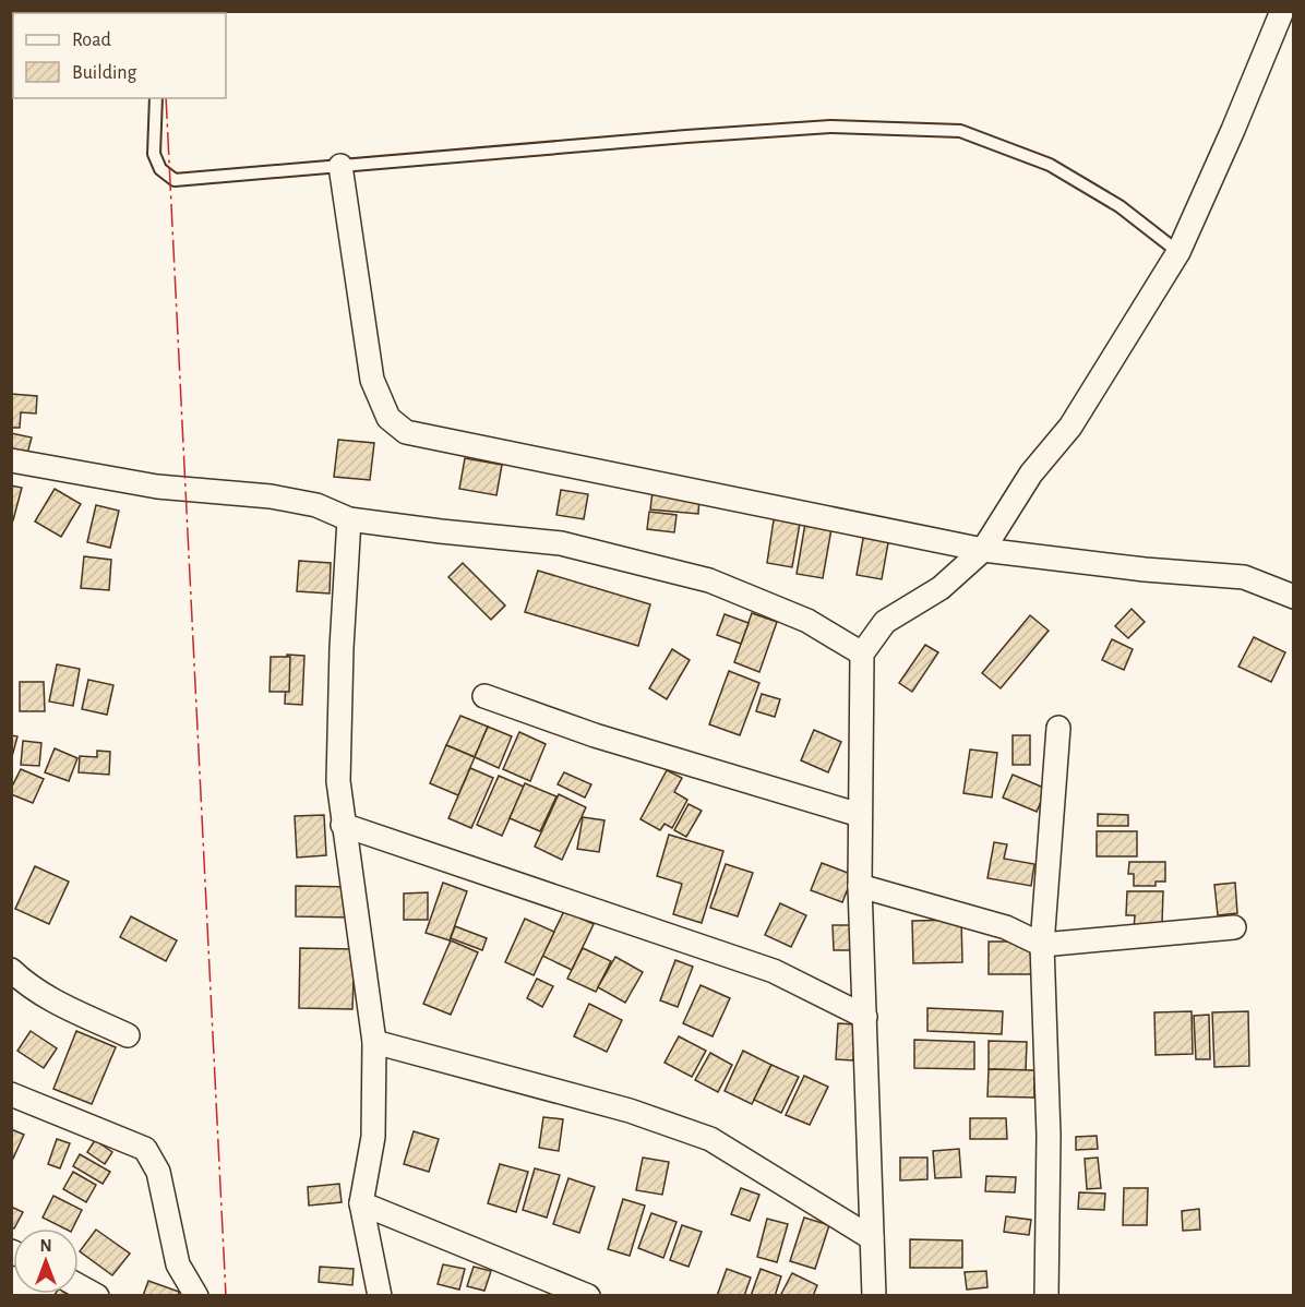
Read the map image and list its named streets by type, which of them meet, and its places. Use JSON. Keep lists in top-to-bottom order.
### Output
{
  "legend": ["Road", "Building"],
  "north": "top"
}
